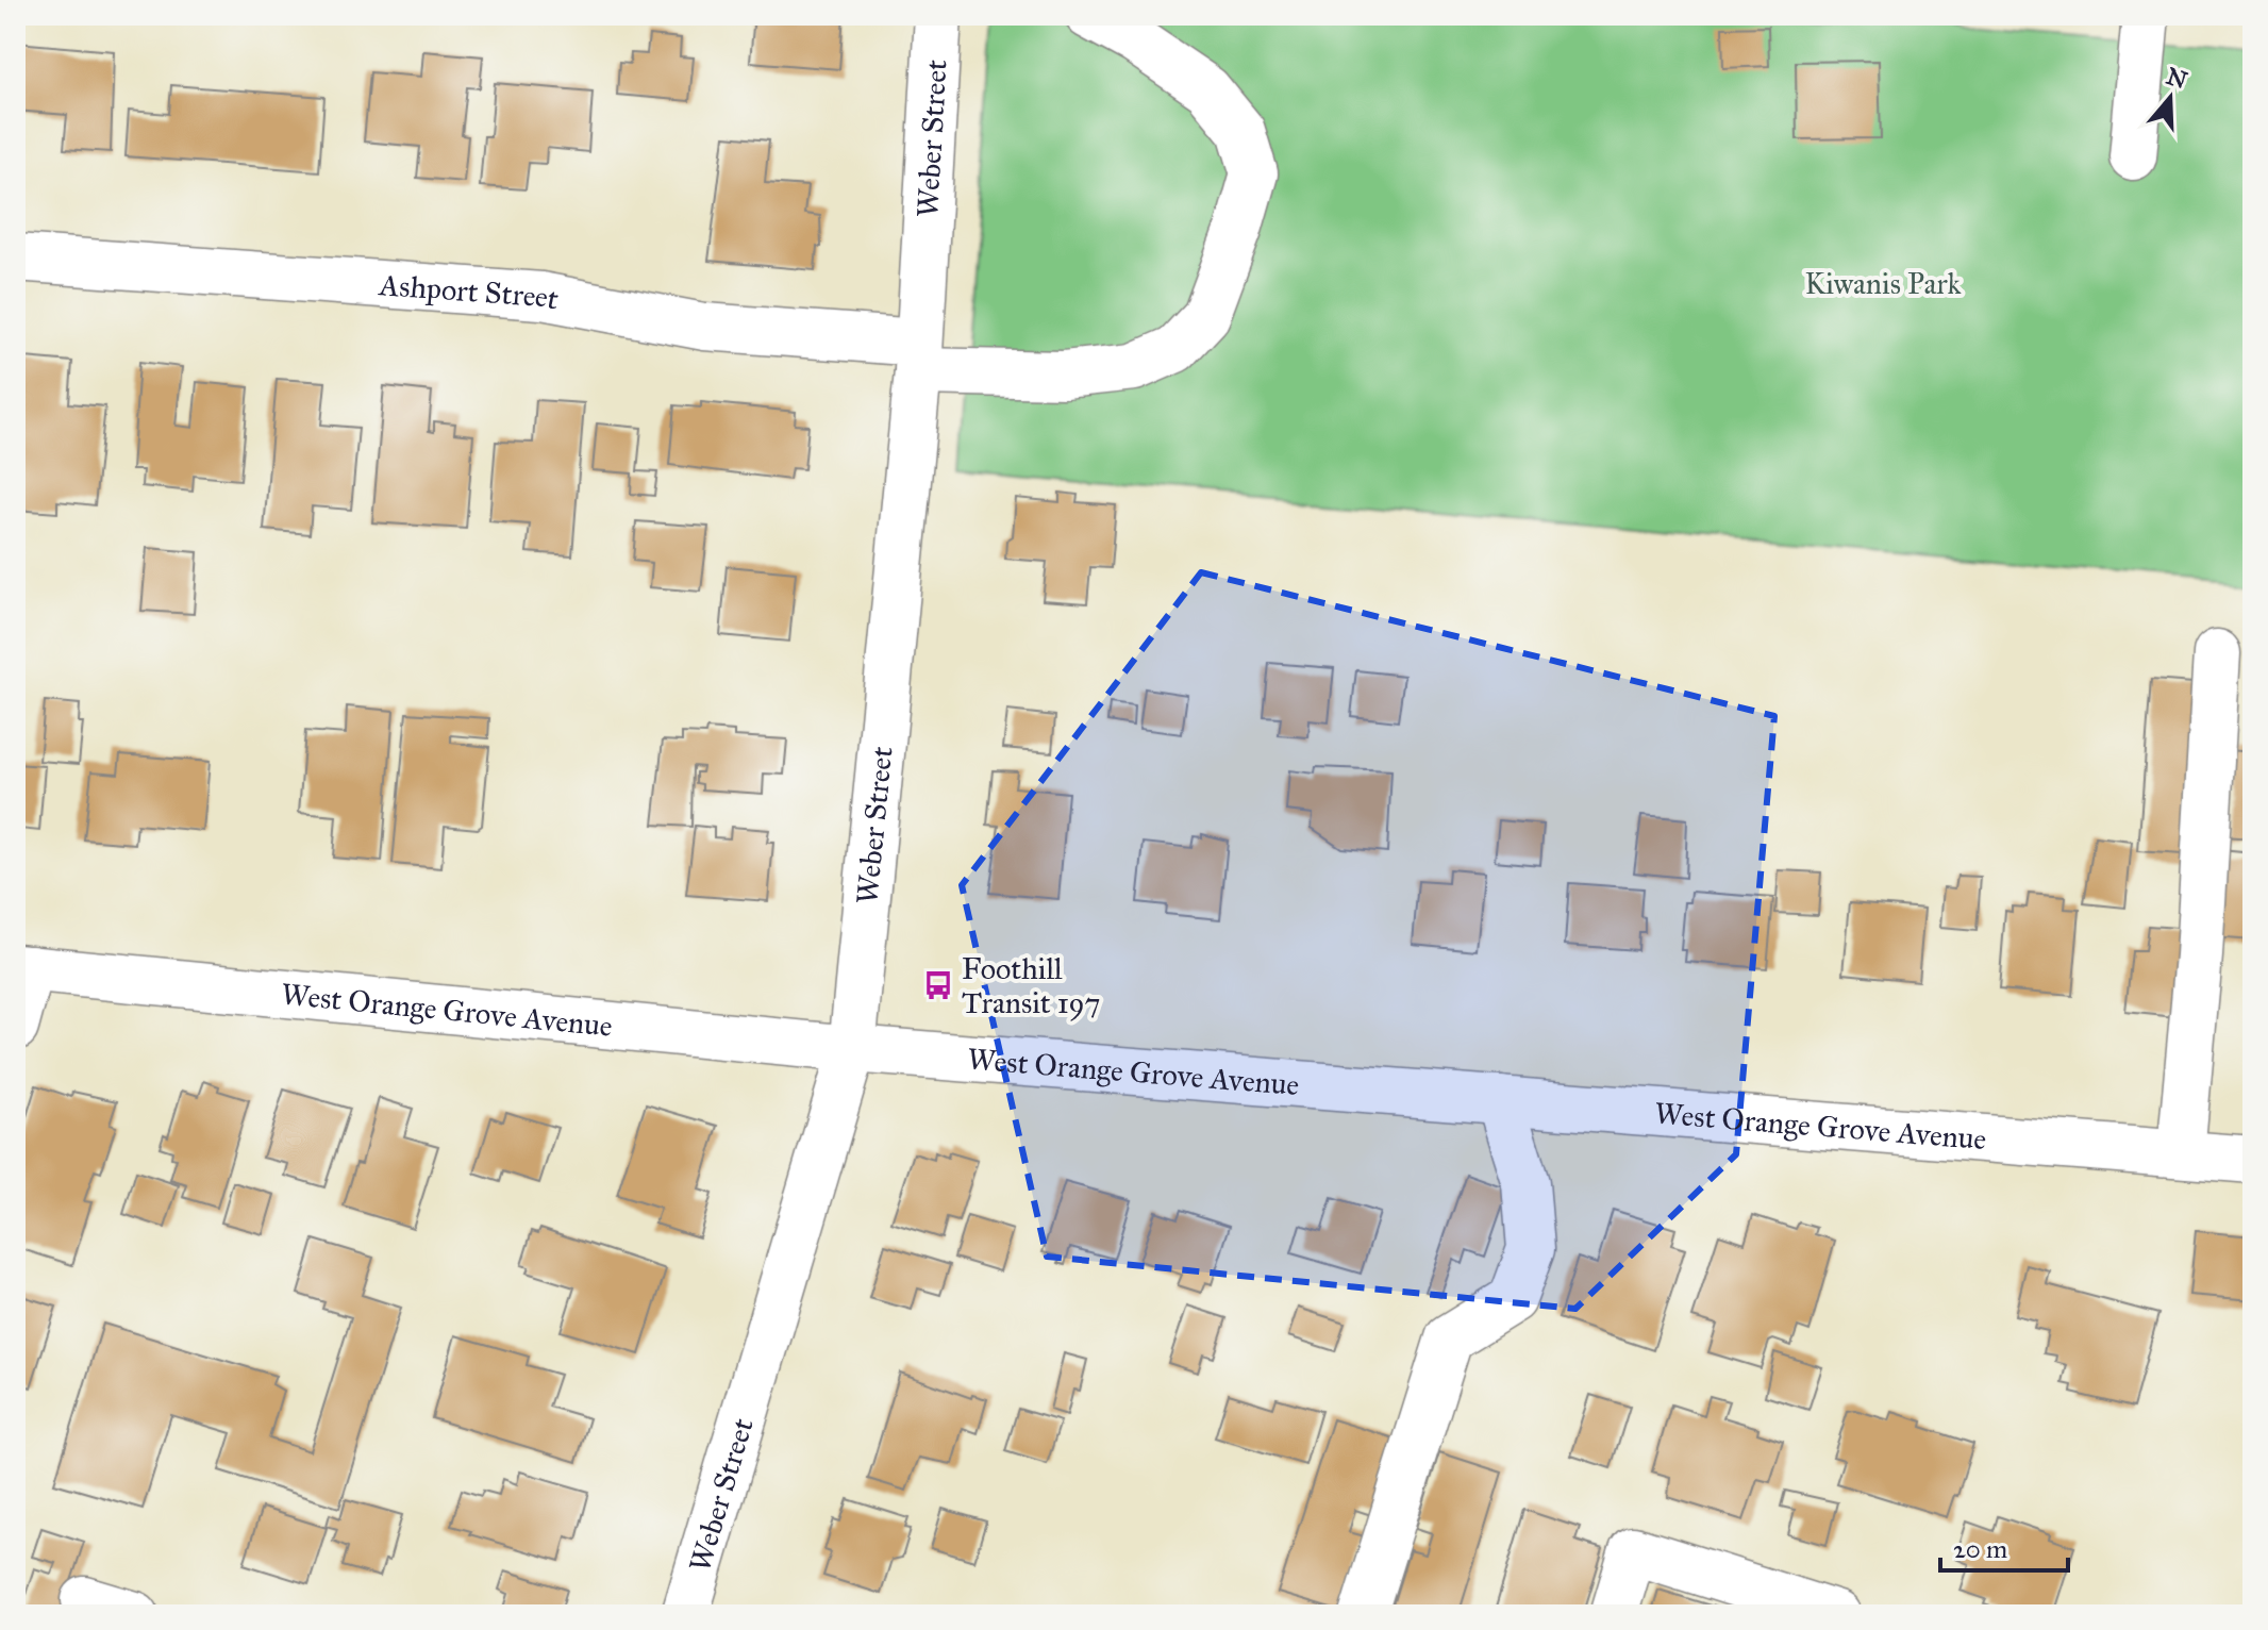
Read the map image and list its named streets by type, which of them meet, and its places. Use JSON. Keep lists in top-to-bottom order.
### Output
{
  "streets": {
    "street": ["Weber Street", "Ashport Street", "West Orange Grove Avenue"]
  },
  "crossings": [
    ["Weber Street", "Ashport Street"],
    ["Weber Street", "West Orange Grove Avenue"]
  ],
  "parks": ["Kiwanis Park"],
  "places": {
    "bus stop": ["Foothill Transit 197"]
  },
  "scale_bar": "20 m",
  "north": "top"
}
